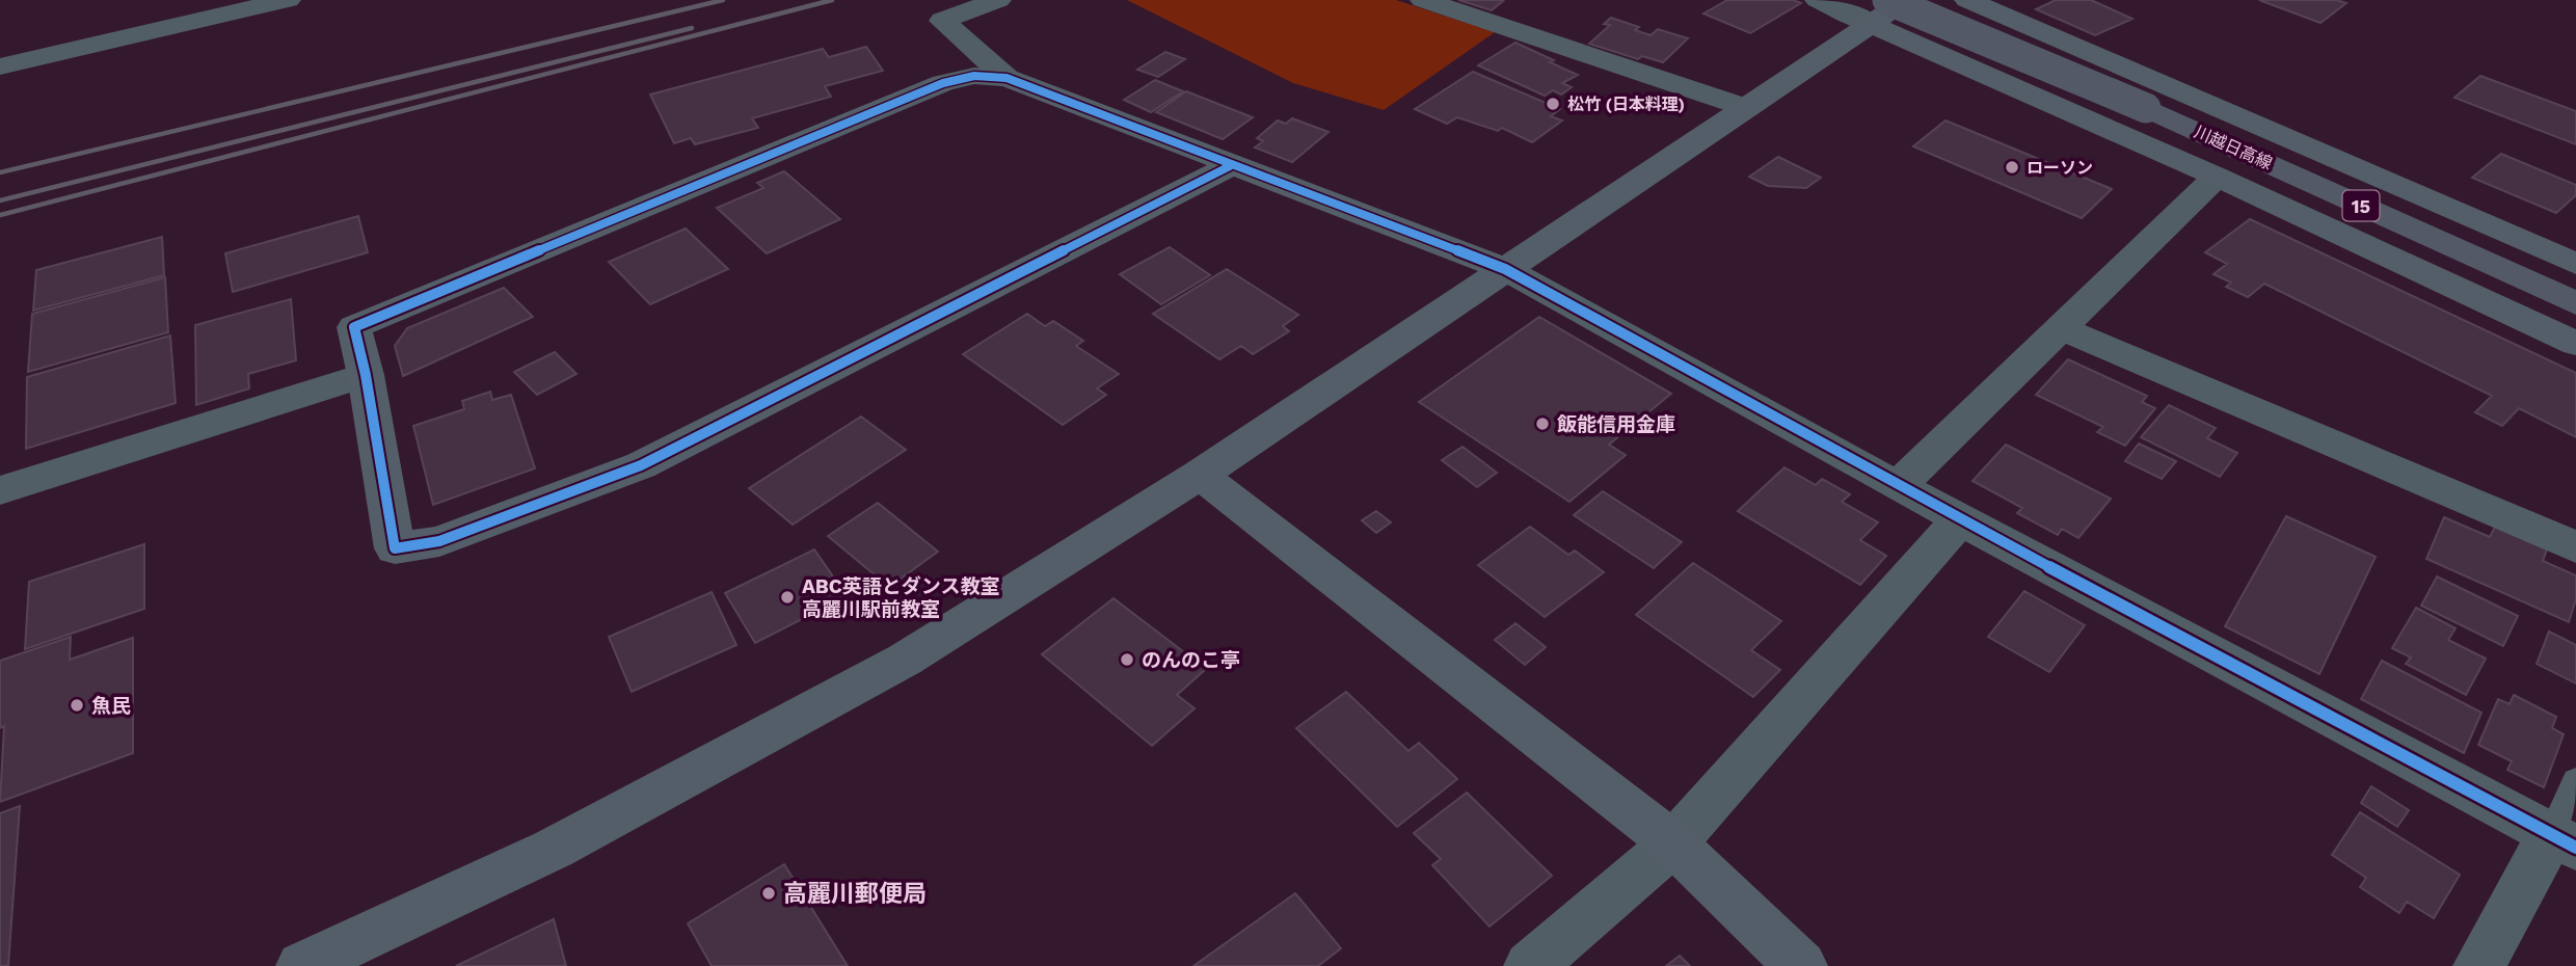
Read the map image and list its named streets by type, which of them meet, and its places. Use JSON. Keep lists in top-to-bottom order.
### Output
{
  "streets": {
    "main road": ["川越日高線", "15"]
  },
  "places": [
    "松竹 (日本料理)",
    "ローソン",
    "飯能信用金庫",
    "ABC英語とダンス教室 高麗川駅前教室",
    "のんのこ亭",
    "魚民",
    "高麗川郵便局"
  ]
}
